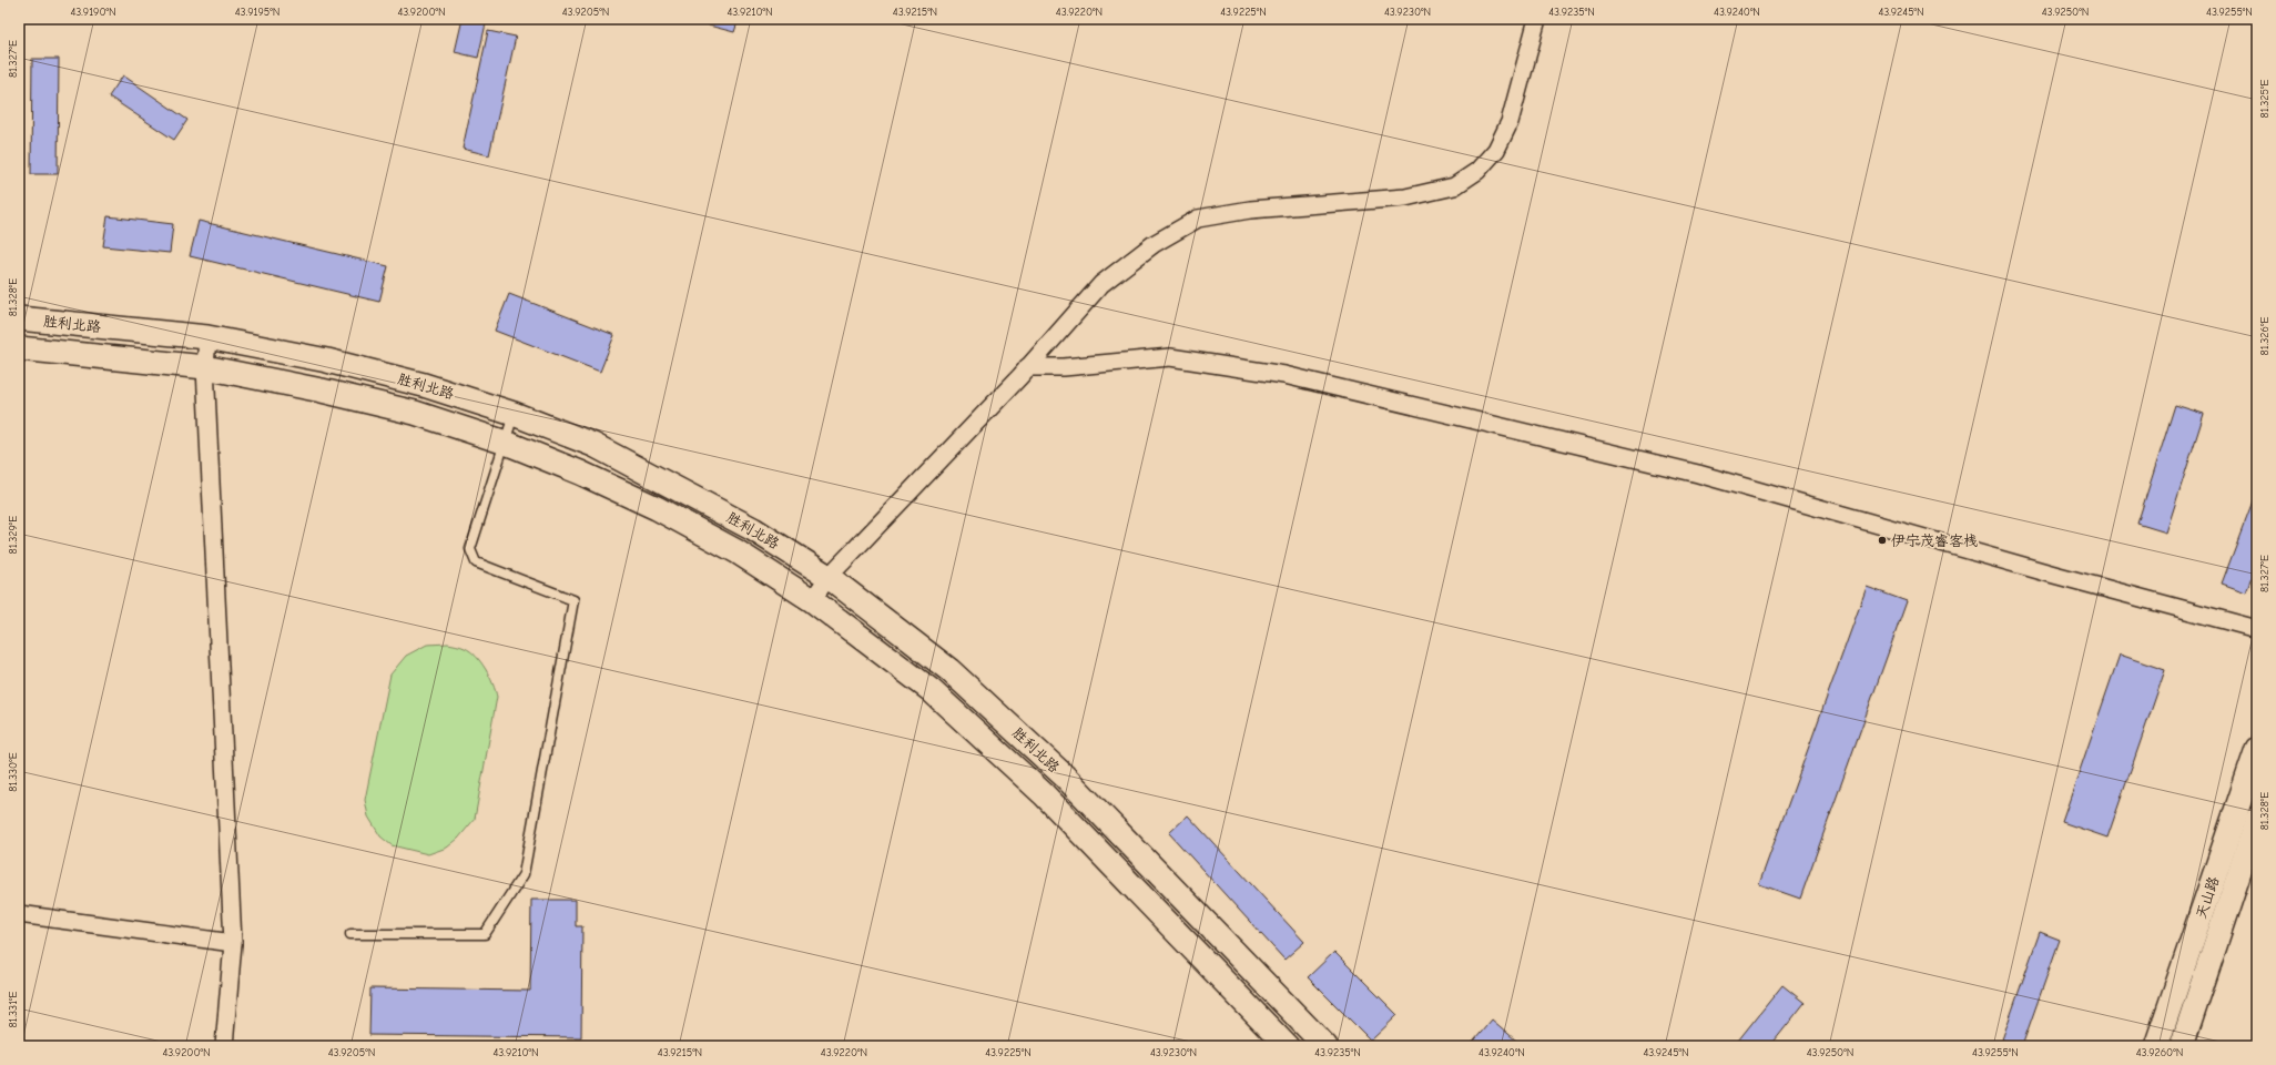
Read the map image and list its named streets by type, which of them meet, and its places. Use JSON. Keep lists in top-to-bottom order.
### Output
{
  "streets": {
    "main road": ["胜利北路", "天山路"]
  },
  "places": ["伊宁茂睿客栈"],
  "coordinates": [
    "43.9190°N",
    "43.9195°N",
    "43.9200°N",
    "43.9205°N",
    "43.9210°N",
    "43.9215°N",
    "43.9220°N",
    "43.9225°N",
    "43.9230°N",
    "43.9235°N",
    "43.9240°N",
    "43.9245°N",
    "43.9250°N",
    "43.9255°N",
    "81.327°E",
    "81.325°E",
    "81.328°E",
    "81.326°E",
    "81.329°E",
    "81.330°E",
    "81.331°E",
    "43.9260°N"
  ]
}
